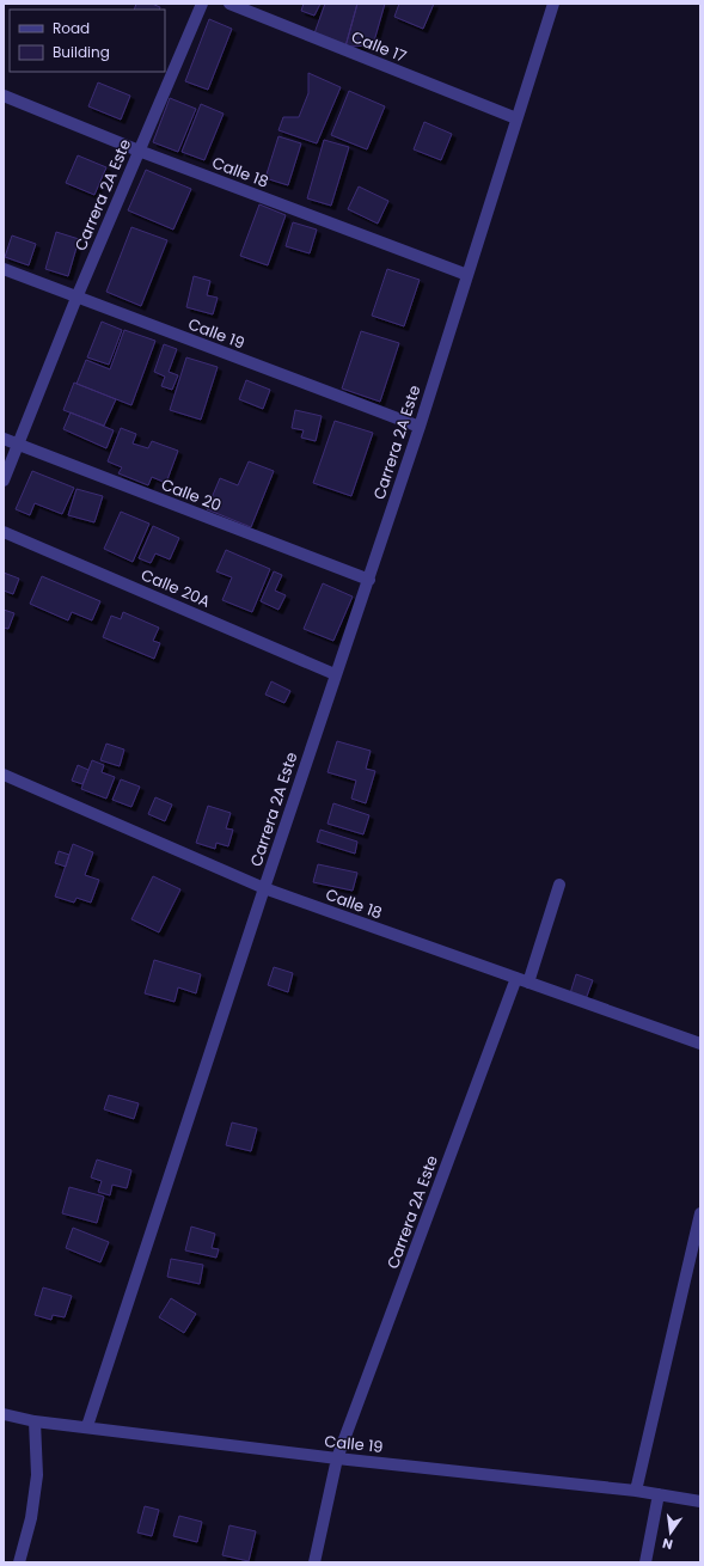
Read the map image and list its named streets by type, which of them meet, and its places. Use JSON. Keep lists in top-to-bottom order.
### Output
{
  "streets": {
    "street": [
      "Calle 17",
      "Calle 18",
      "Carrera 2A Este",
      "Calle 19",
      "Calle 20",
      "Calle 20A"
    ]
  },
  "crossings": [
    ["Calle 17", "Carrera 2A Este"],
    ["Calle 18", "Carrera 2A Este"],
    ["Carrera 2A Este", "Calle 19"],
    ["Carrera 2A Este", "Calle 20"],
    ["Carrera 2A Este", "Calle 20A"]
  ],
  "legend": ["Road", "Building"],
  "north": "bottom"
}
